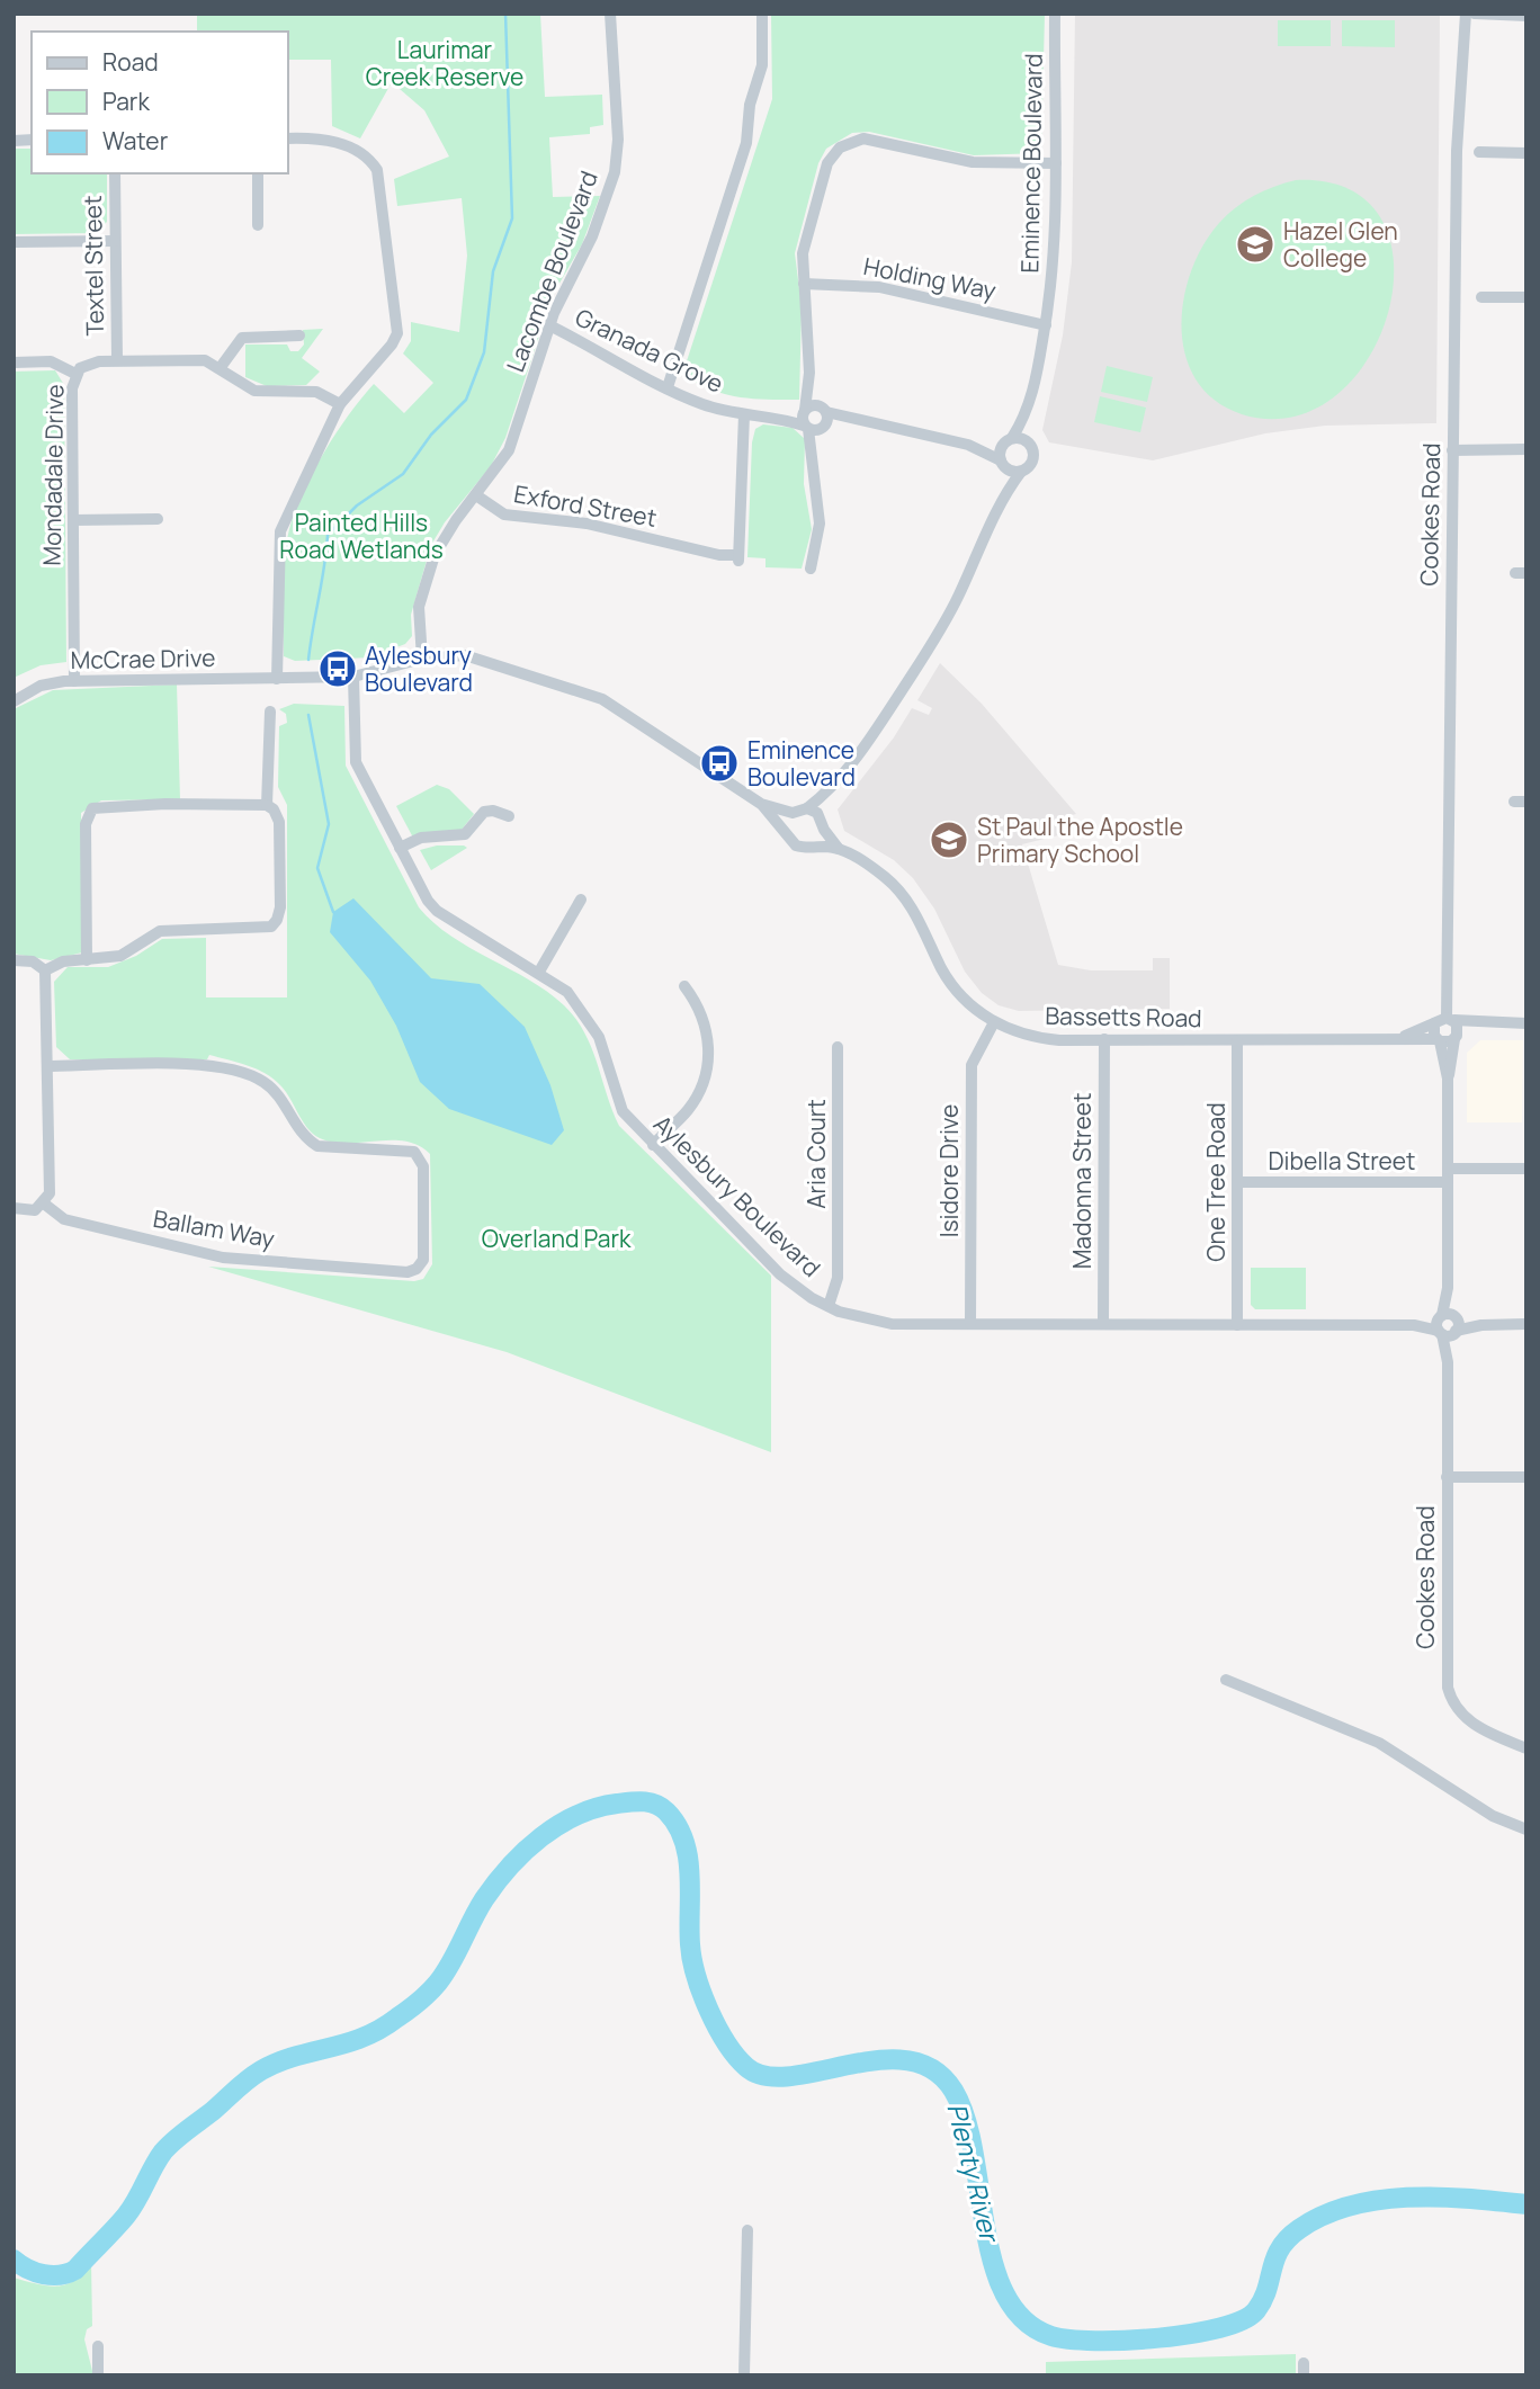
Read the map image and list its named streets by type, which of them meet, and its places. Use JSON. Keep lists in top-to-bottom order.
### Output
{
  "streets": {
    "street": [
      "Eminence Boulevard",
      "Textel Street",
      "Lacombe Boulevard",
      "Holding Way",
      "Granada Grove",
      "Mondadale Drive",
      "Exford Street",
      "Cookes Road",
      "McCrae Drive",
      "Bassetts Road",
      "Aria Court",
      "Dibella Street",
      "Isidore Drive",
      "Madonna Street",
      "One Tree Road",
      "Aylesbury Boulevard",
      "Ballam Way"
    ]
  },
  "crossings": [
    ["Eminence Boulevard", "Holding Way"],
    ["Textel Street", "Mondadale Drive"],
    ["Lacombe Boulevard", "Granada Grove"],
    ["Lacombe Boulevard", "Exford Street"],
    ["Granada Grove", "Exford Street"],
    ["Mondadale Drive", "McCrae Drive"],
    ["Cookes Road", "Bassetts Road"],
    ["Cookes Road", "Dibella Street"],
    ["Cookes Road", "Aylesbury Boulevard"],
    ["Bassetts Road", "Isidore Drive"],
    ["Bassetts Road", "Madonna Street"],
    ["Bassetts Road", "One Tree Road"],
    ["Aria Court", "Aylesbury Boulevard"],
    ["Dibella Street", "One Tree Road"],
    ["Isidore Drive", "Aylesbury Boulevard"],
    ["Madonna Street", "Aylesbury Boulevard"],
    ["One Tree Road", "Aylesbury Boulevard"]
  ],
  "water": ["Plenty River"],
  "parks": ["Laurimar Creek Reserve", "Painted Hills Road Wetlands", "Overland Park"],
  "places": {
    "school or university": ["Hazel Glen College", "St Paul the Apostle Primary School"],
    "bus stop": ["Aylesbury Boulevard", "Eminence Boulevard"]
  },
  "legend": ["Road", "Park", "Water"]
}
